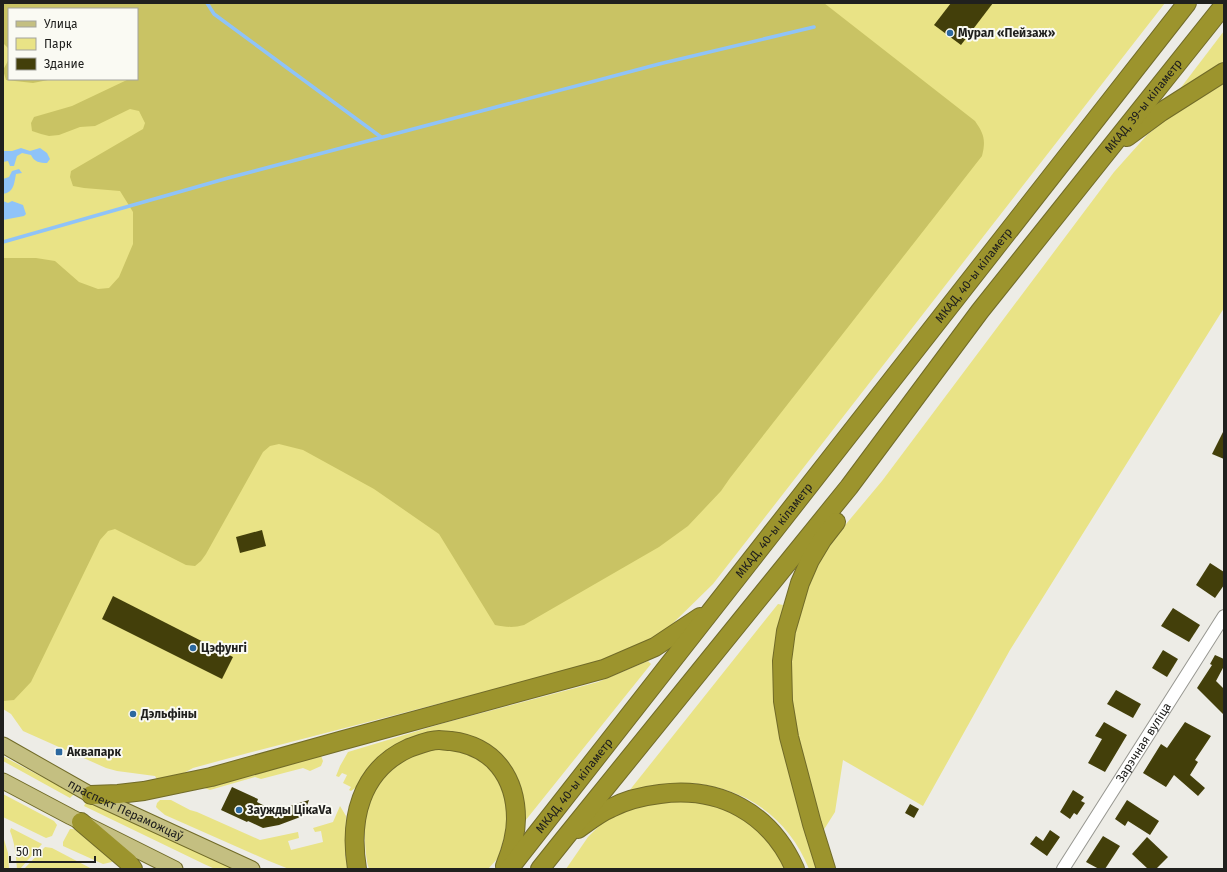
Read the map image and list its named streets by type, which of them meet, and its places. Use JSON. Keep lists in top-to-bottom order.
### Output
{
  "streets": {
    "highway": ["МКАД, 39-ы кіламетр", "МКАД, 40-ы кіламетр"],
    "main road": ["праспект Пераможцаў"],
    "street": ["Зарэчная вуліца"]
  },
  "crossings": [
    ["МКАД, 39-ы кіламетр", "МКАД, 40-ы кіламетр"]
  ],
  "places": {
    "other": [
      "Мурал «Пейзаж»",
      "Цэфунгі",
      "Дэльфіны",
      "Заужды ЦікаVа"
    ],
    "transit": ["Аквапарк"]
  },
  "legend": ["Улица", "Парк", "Здание"],
  "scale_bar": "50 m"
}
